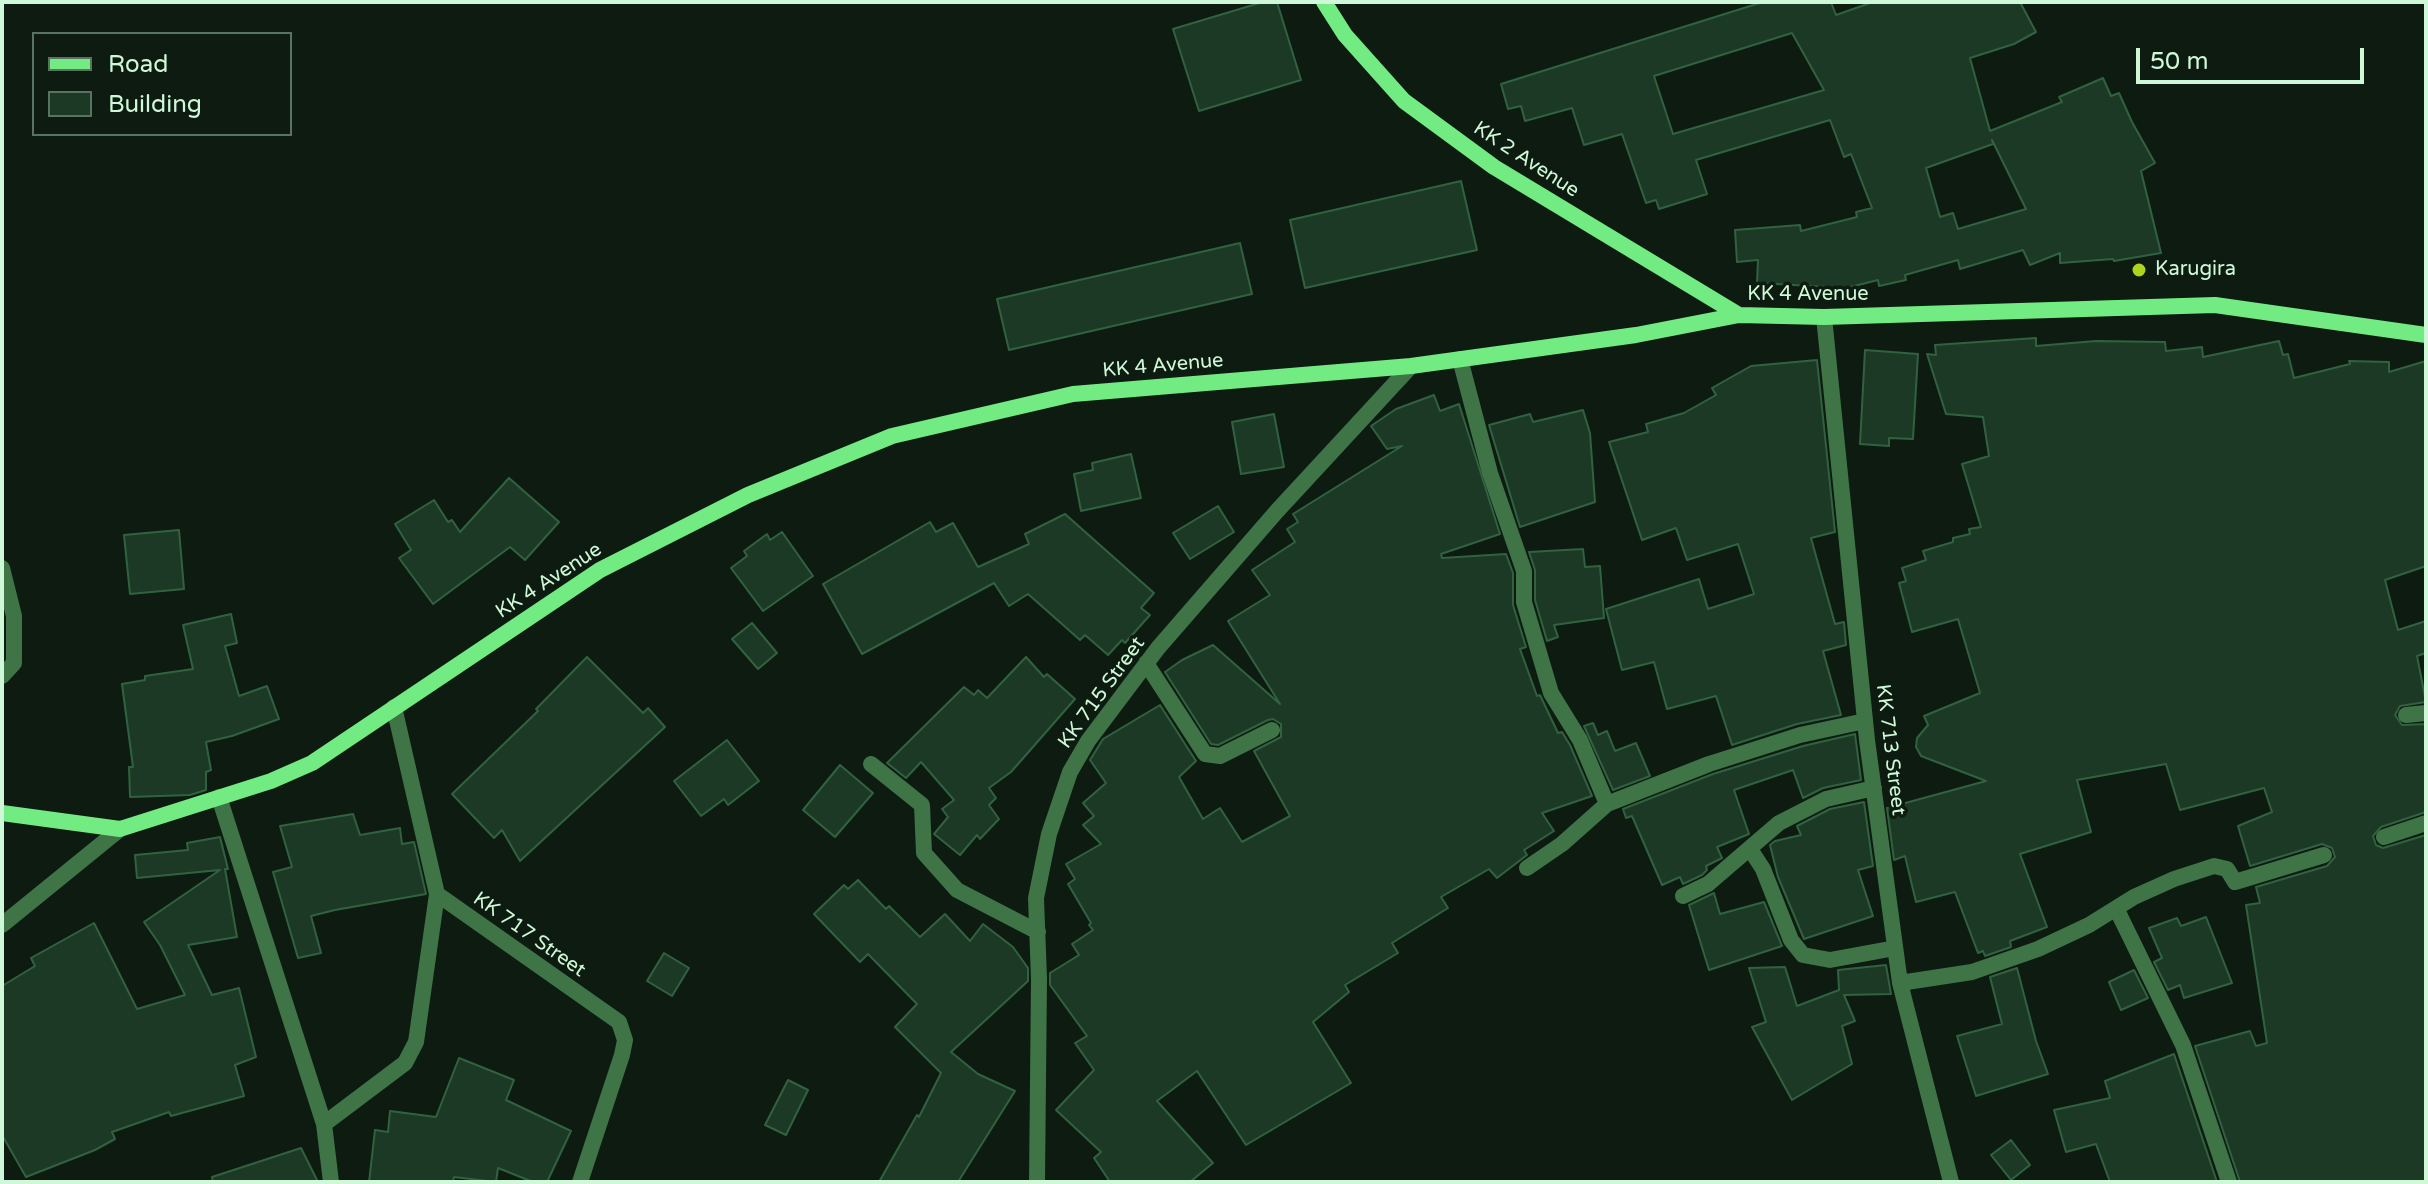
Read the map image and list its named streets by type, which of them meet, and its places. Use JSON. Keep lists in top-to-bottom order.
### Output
{
  "streets": {
    "main road": ["KK 2 Avenue", "KK 4 Avenue"],
    "street": ["KK 715 Street", "KK 713 Street", "KK 717 Street"]
  },
  "crossings": [
    ["KK 2 Avenue", "KK 4 Avenue"],
    ["KK 4 Avenue", "KK 715 Street"],
    ["KK 4 Avenue", "KK 713 Street"]
  ],
  "places": ["Karugira"],
  "legend": ["Road", "Building"],
  "scale_bar": "50 m"
}
